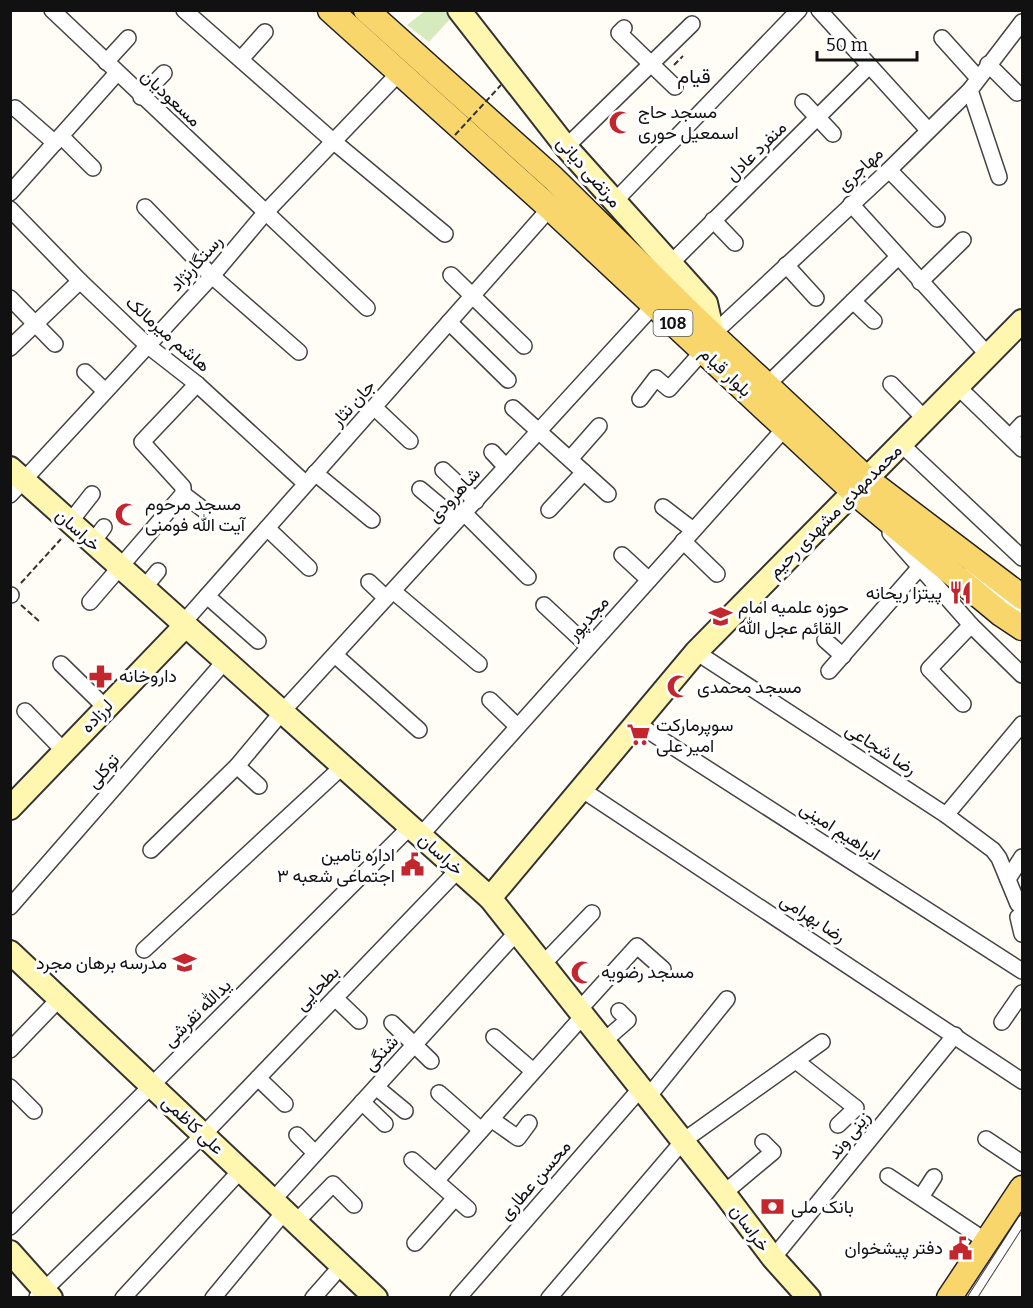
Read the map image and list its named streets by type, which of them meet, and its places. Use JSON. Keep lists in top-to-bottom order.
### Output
{
  "streets": {
    "main road": [
      "مرتضی دیانی",
      "108",
      "بلوار قیام",
      "محمدمهدی مشهدی رحیم",
      "خراسان",
      "لرزاده",
      "علی کاظمی"
    ],
    "street": [
      "مسعودیان",
      "منفرد عادل",
      "مهاجری",
      "رستگارنژاد",
      "هاشم میرمالک",
      "جان نثار",
      "شاهرودی",
      "مجدپور",
      "رضا شجاعی",
      "توکلی",
      "ابراهیم امینی",
      "رضا بهرامی",
      "بطحایی",
      "یدالله تفرشی",
      "شنگی",
      "زینی وند",
      "محسن عطاری"
    ]
  },
  "crossings": [
    ["مسعودیان", "رستگارنژاد"],
    ["منفرد عادل", "مرتضی دیانی"],
    ["مهاجری", "مرتضی دیانی"],
    ["مهاجری", "بلوار قیام"],
    ["مرتضی دیانی", "بلوار قیام"],
    ["رستگارنژاد", "هاشم میرمالک"],
    ["رستگارنژاد", "بلوار قیام"],
    ["رستگارنژاد", "خراسان"],
    ["هاشم میرمالک", "جان نثار"],
    ["بلوار قیام", "جان نثار"],
    ["بلوار قیام", "شاهرودی"],
    ["بلوار قیام", "محمدمهدی مشهدی رحیم"],
    ["بلوار قیام", "مجدپور"],
    ["جان نثار", "خراسان"],
    ["جان نثار", "لرزاده"],
    ["شاهرودی", "خراسان"],
    ["محمدمهدی مشهدی رحیم", "خراسان"],
    ["محمدمهدی مشهدی رحیم", "رضا شجاعی"],
    ["محمدمهدی مشهدی رحیم", "ابراهیم امینی"],
    ["محمدمهدی مشهدی رحیم", "رضا بهرامی"],
    ["خراسان", "مجدپور"],
    ["خراسان", "لرزاده"],
    ["خراسان", "توکلی"],
    ["خراسان", "بطحایی"],
    ["خراسان", "یدالله تفرشی"],
    ["خراسان", "شنگی"],
    ["خراسان", "زینی وند"],
    ["خراسان", "محسن عطاری"],
    ["مجدپور", "یدالله تفرشی"],
    ["رضا بهرامی", "زینی وند"],
    ["بطحایی", "علی کاظمی"],
    ["یدالله تفرشی", "علی کاظمی"],
    ["شنگی", "علی کاظمی"]
  ],
  "districts": ["قیام"],
  "places": {
    "mosque": [
      "مسجد حاج اسمعیل حوری",
      "مسجد مرحوم آیت الله فومنی",
      "مسجد محمدی",
      "مسجد رضویه"
    ],
    "restaurant": ["پیتزا ریحانه"],
    "school or university": ["حوزه علمیه امام القائم عجل الله", "مدرسه برهان مجرد"],
    "pharmacy": ["داروخانه"],
    "supermarket": ["سوپرمارکت امیر علی"],
    "public building": ["اداره تامین اجتماعی شعبه ۳", "دفتر پیشخوان"],
    "bank": ["بانک ملی"]
  },
  "scale_bar": "50 m"
}
